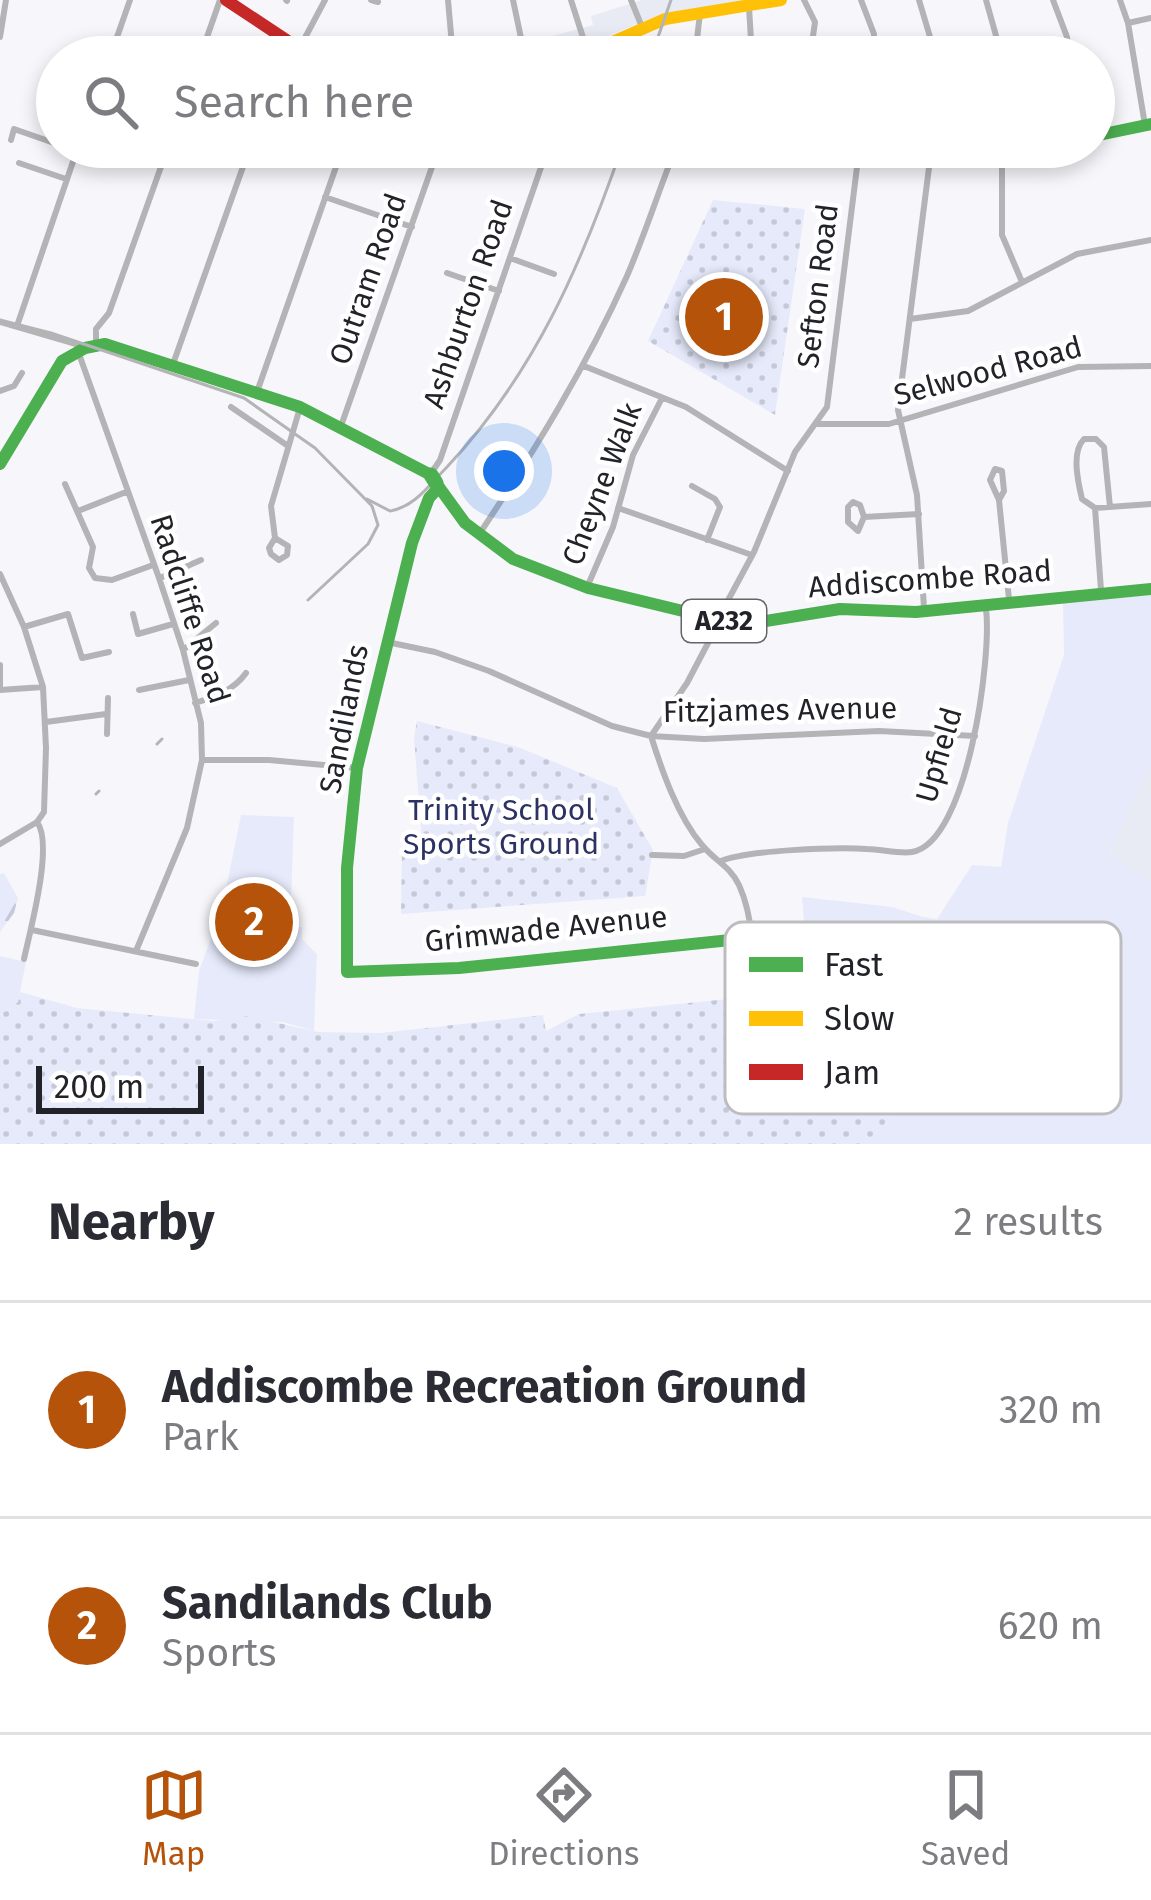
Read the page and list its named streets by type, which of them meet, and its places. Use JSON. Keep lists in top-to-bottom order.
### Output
{
  "streets": {
    "main road": [
      "Addiscombe Road",
      "A232",
      "Sandilands",
      "Grimwade Avenue"
    ],
    "street": [
      "Outram Road",
      "Sefton Road",
      "Ashburton Road",
      "Selwood Road",
      "Cheyne Walk",
      "Radcliffe Road",
      "Fitzjames Avenue",
      "Upfield"
    ]
  },
  "crossings": [
    ["Outram Road", "Addiscombe Road"],
    ["Sefton Road", "Selwood Road"],
    ["Sefton Road", "Addiscombe Road"],
    ["Sefton Road", "Fitzjames Avenue"],
    ["Ashburton Road", "Addiscombe Road"],
    ["Ashburton Road", "Sandilands"],
    ["Cheyne Walk", "Addiscombe Road"],
    ["Addiscombe Road", "Radcliffe Road"],
    ["Addiscombe Road", "Sandilands"],
    ["Addiscombe Road", "Upfield"],
    ["Fitzjames Avenue", "Sandilands"],
    ["Fitzjames Avenue", "Upfield"],
    ["Sandilands", "Grimwade Avenue"]
  ],
  "parks": ["Trinity School Sports Ground"],
  "legend": ["Fast", "Slow", "Jam"],
  "scale_bar": "200 m",
  "page": {
    "search": "Search here",
    "pins": ["1", "2"],
    "scale": "200 m",
    "heading": ["Nearby", "2 results"],
    "list": [
      {
        "mark": "1",
        "name": "Addiscombe Recreation Ground",
        "note": "Park",
        "value": "320 m"
      },
      {
        "mark": "2",
        "name": "Sandilands Club",
        "note": "Sports",
        "value": "620 m"
      }
    ],
    "nav": ["Map", "Directions", "Saved"]
  }
}
